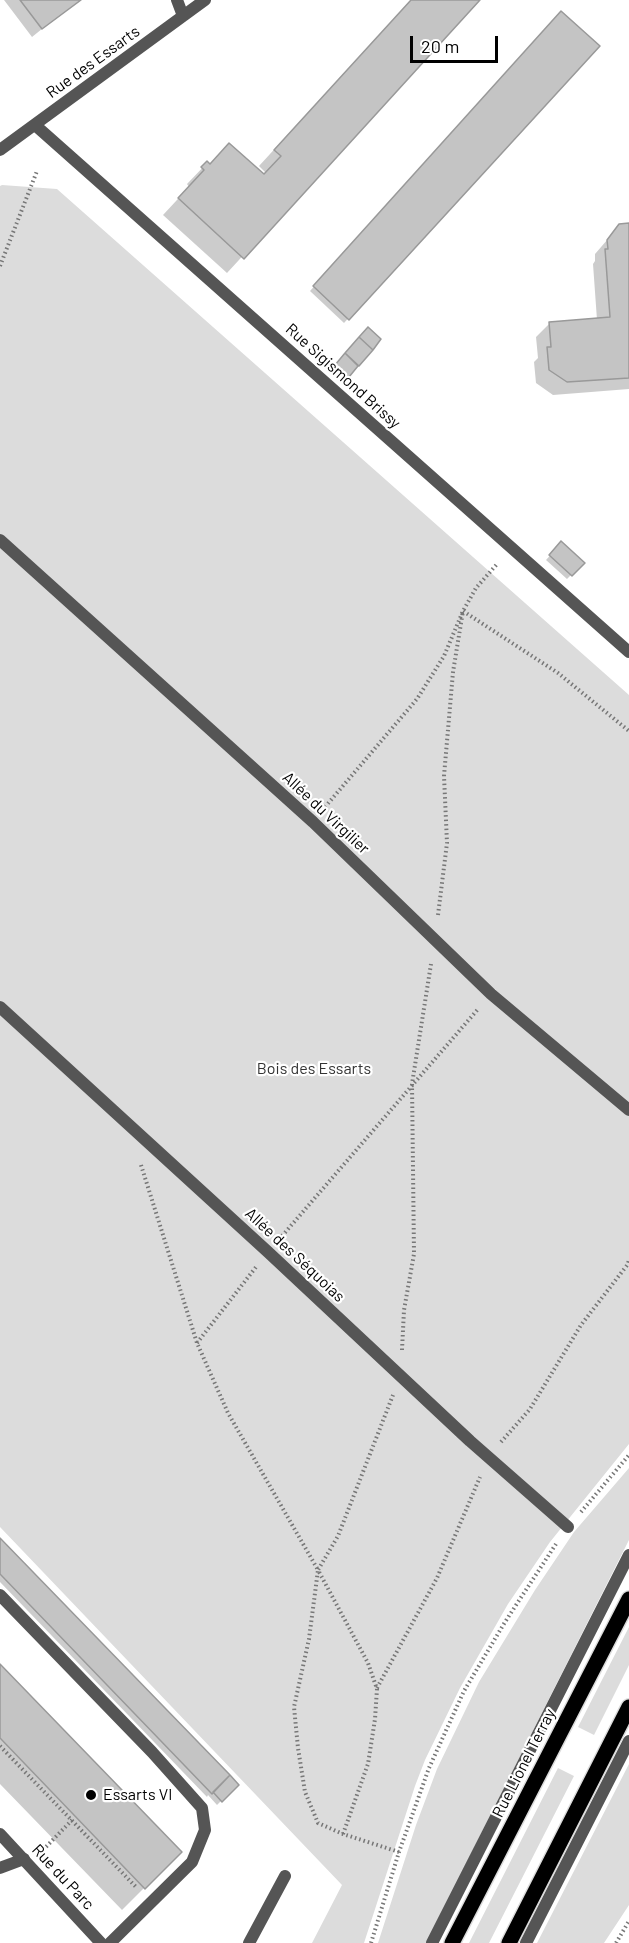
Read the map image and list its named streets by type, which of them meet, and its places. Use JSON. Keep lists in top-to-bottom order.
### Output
{
  "streets": {
    "main road": ["Rue Lionel Terray"],
    "street": [
      "Rue des Essarts",
      "Rue Sigismond Brissy",
      "Allée du Virgilier",
      "Allée des Séquoias",
      "Rue du Parc"
    ]
  },
  "crossings": [
    ["Rue des Essarts", "Rue Sigismond Brissy"]
  ],
  "parks": ["Bois des Essarts"],
  "places": ["Essarts VI"],
  "scale_bar": "20 m"
}
